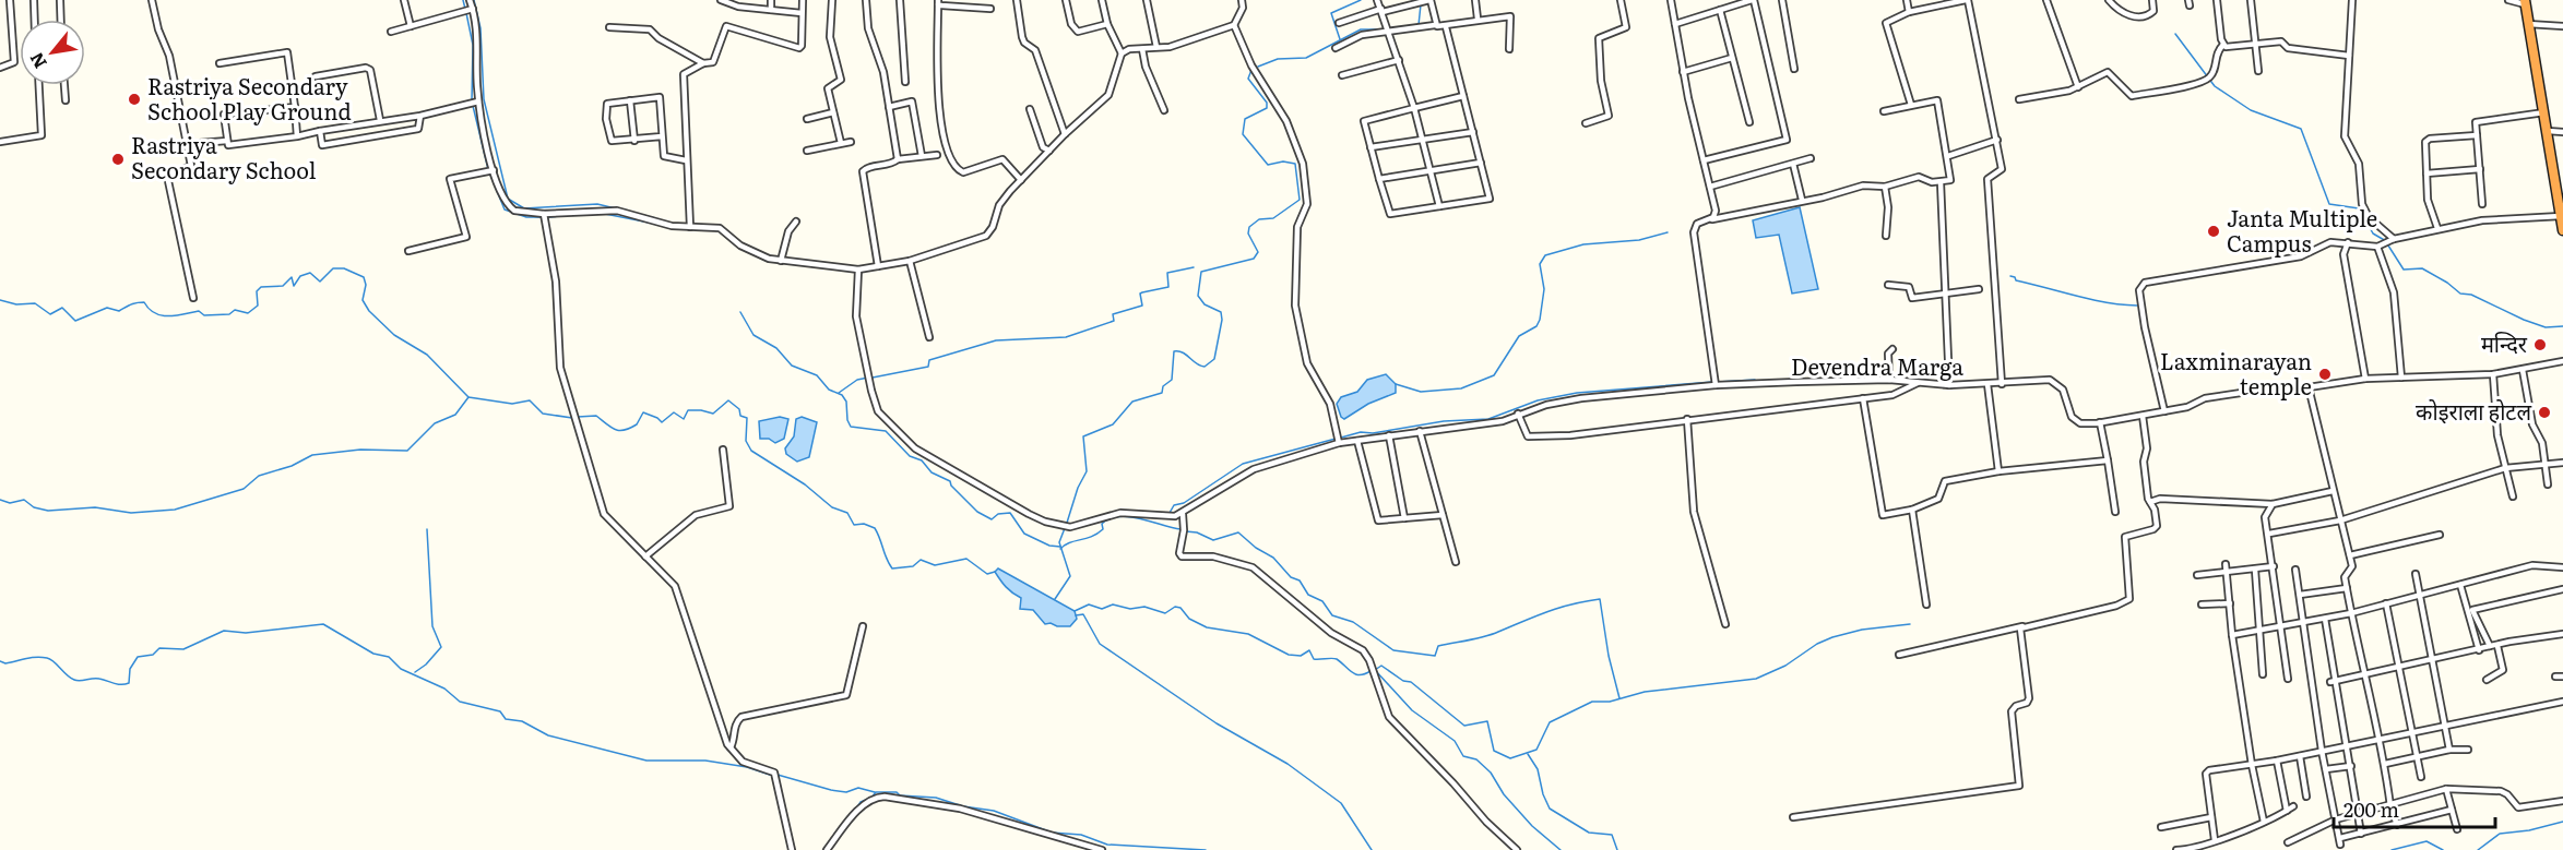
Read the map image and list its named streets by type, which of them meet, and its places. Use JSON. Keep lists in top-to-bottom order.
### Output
{
  "streets": {
    "street": ["Devendra Marga"]
  },
  "places": [
    "Rastriya Secondary School Play Ground",
    "Rastriya Secondary School",
    "Janta Multiple Campus",
    "मन्दिर",
    "Laxminarayan temple",
    "कोइराला होटल"
  ],
  "scale_bar": "200 m",
  "north": "bottom left"
}
